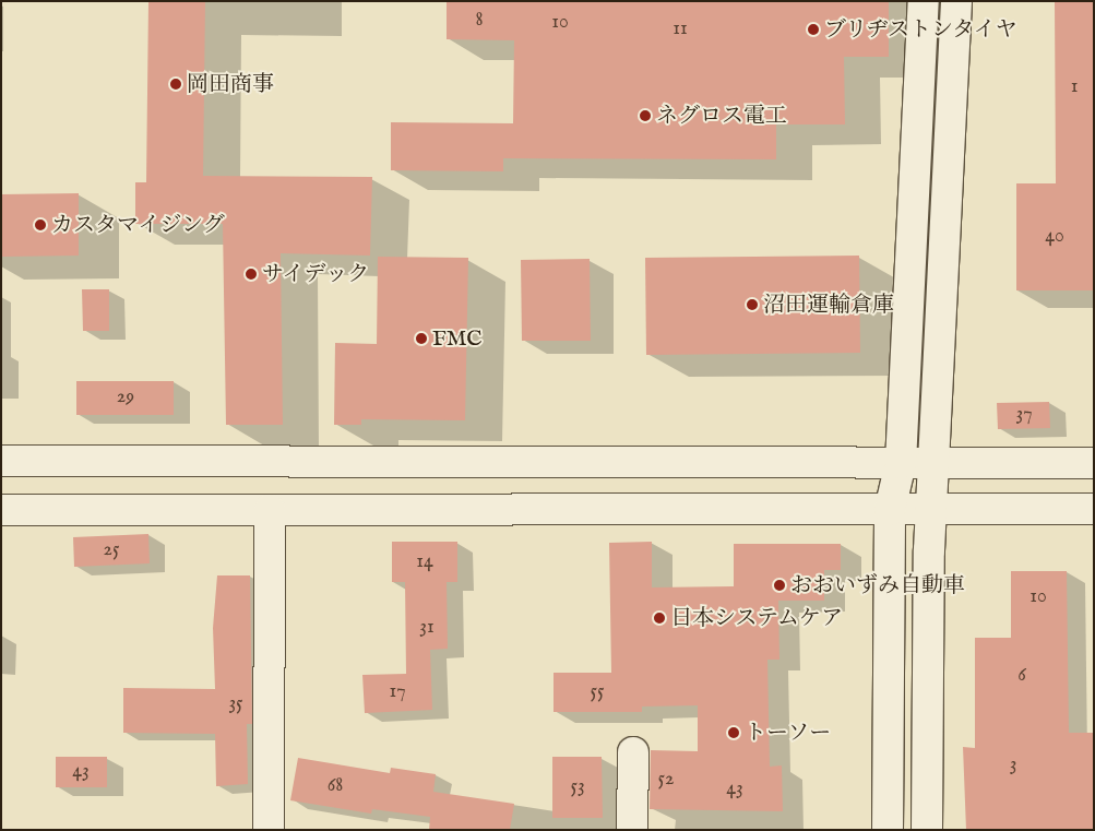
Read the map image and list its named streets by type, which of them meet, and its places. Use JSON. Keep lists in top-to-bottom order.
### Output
{
  "places": [
    "ブリヂストンタイヤ",
    "岡田商事",
    "ネグロス電工",
    "カスタマイジング",
    "サイデック",
    "沼田運輸倉庫",
    "FMC",
    "おおいずみ自動車",
    "日本システムケア",
    "トーソー"
  ],
  "house_numbers": [
    "8",
    "10",
    "11",
    "1",
    "40",
    "29",
    "37",
    "25",
    "14",
    "10",
    "31",
    "6",
    "17",
    "55",
    "35",
    "3",
    "43",
    "52",
    "68",
    "53",
    "43"
  ]
}
